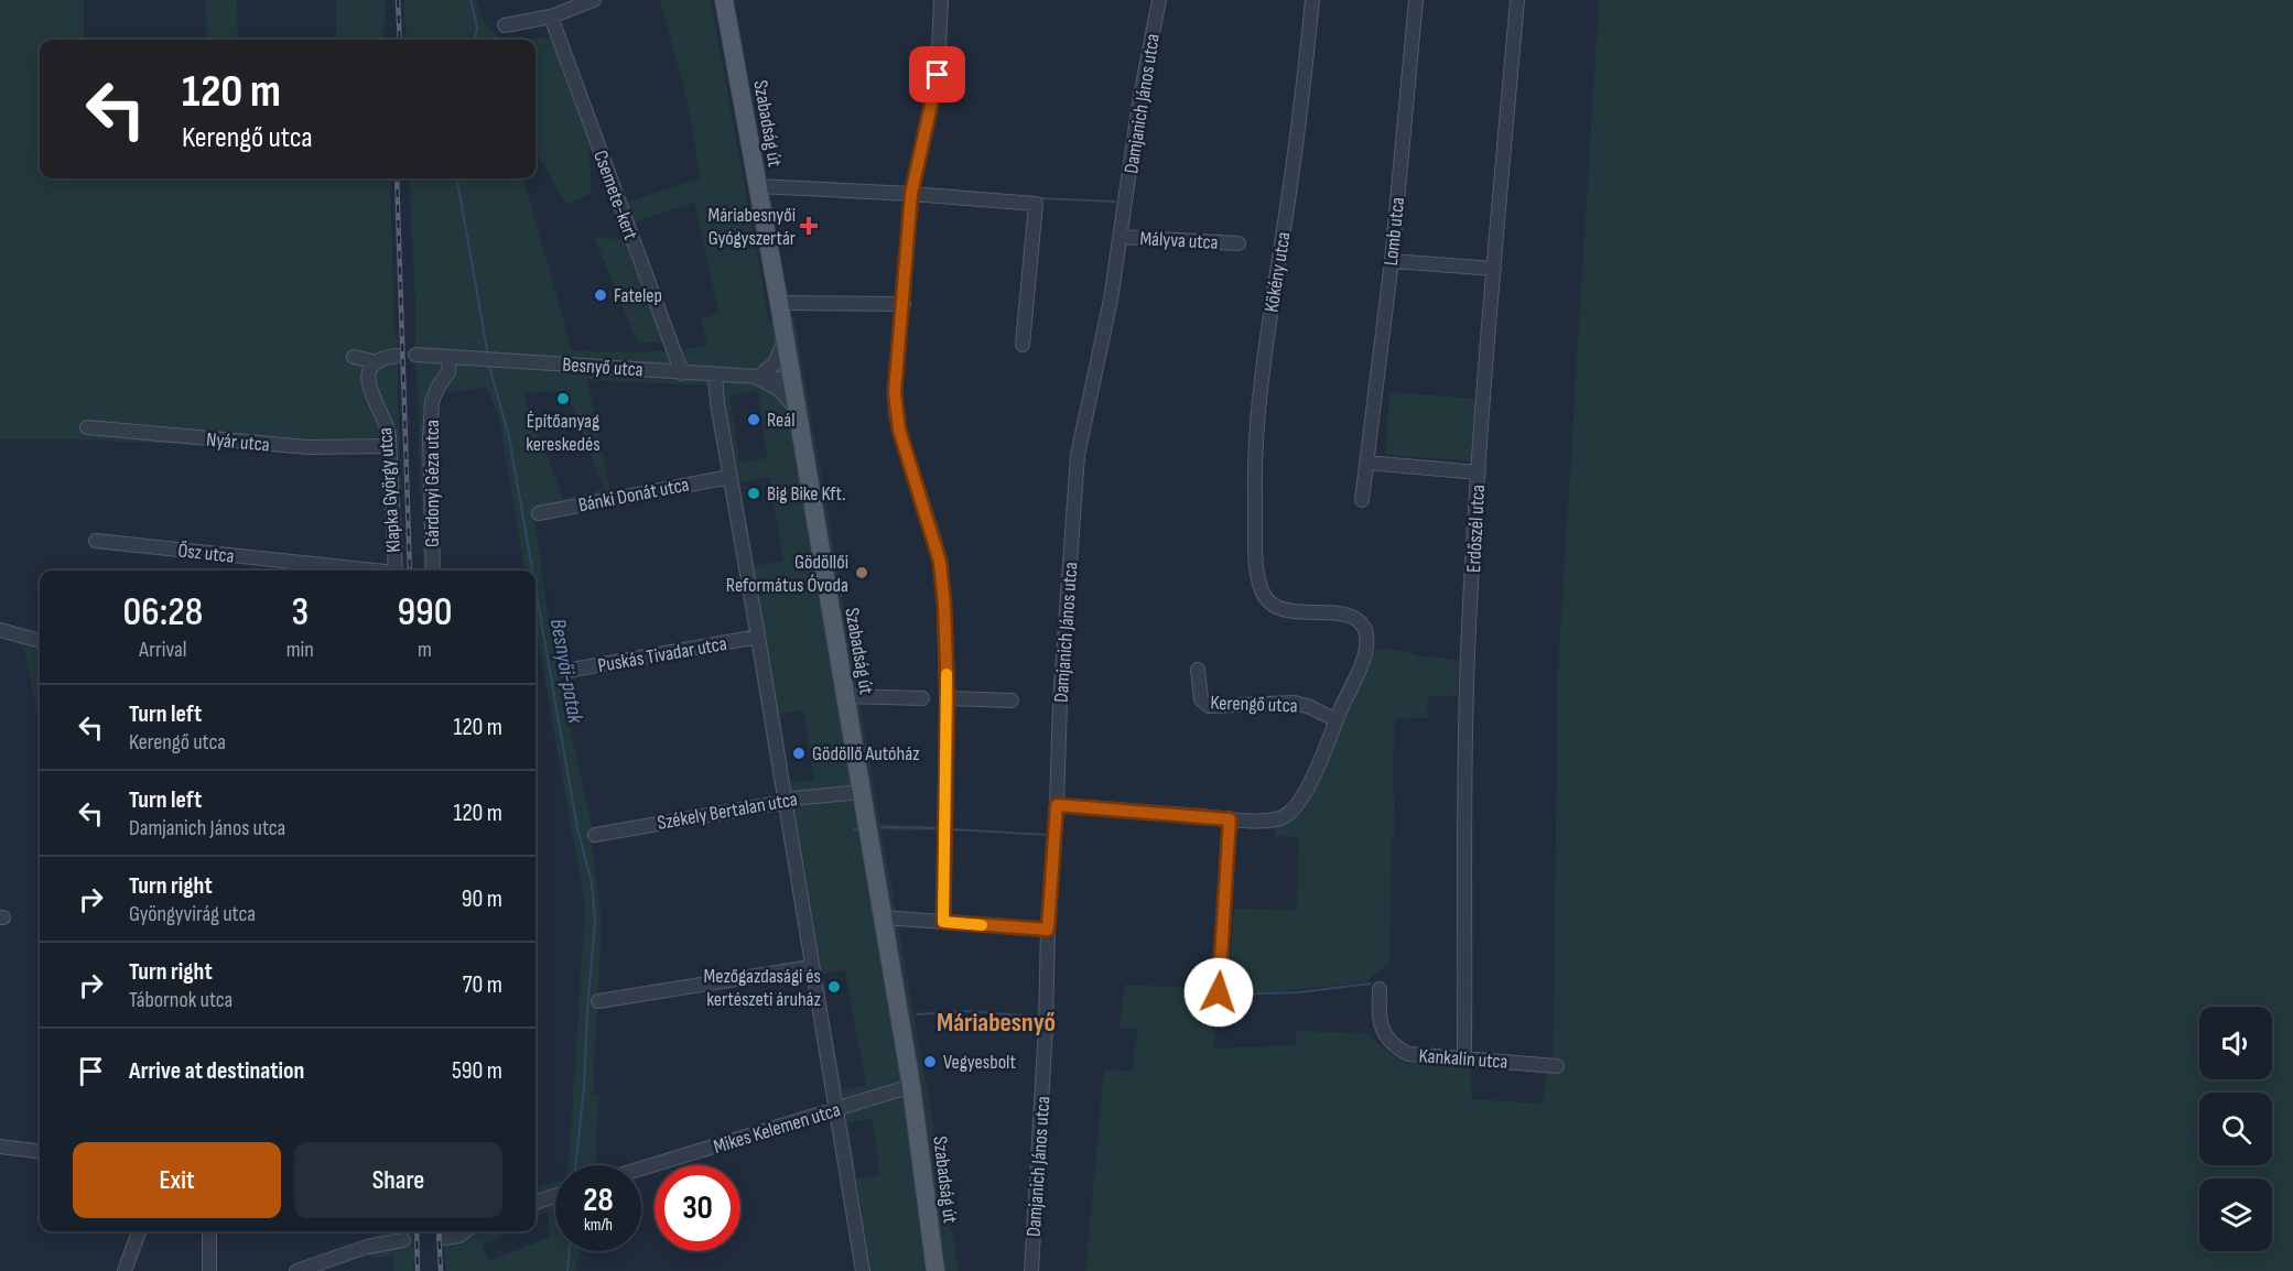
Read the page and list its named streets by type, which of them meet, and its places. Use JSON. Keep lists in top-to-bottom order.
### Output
{
  "streets": {
    "main road": ["Szabadság út"],
    "street": [
      "Damjanich János utca",
      "Csemete-kert",
      "Lomb utca",
      "Mályva utca",
      "Kökény utca",
      "Besnyő utca",
      "Nyár utca",
      "Gárdonyi Géza utca",
      "Klapka György utca",
      "Bánki Donát utca",
      "Erdőszél utca",
      "Ősz utca",
      "Puskás Tivadar utca",
      "Kerengő utca",
      "Székely Bertalan utca",
      "Kankalin utca",
      "Mikes Kelemen utca"
    ]
  },
  "crossings": [
    ["Damjanich János utca", "Mályva utca"],
    ["Szabadság út", "Besnyő utca"],
    ["Szabadság út", "Székely Bertalan utca"],
    ["Szabadság út", "Mikes Kelemen utca"],
    ["Csemete-kert", "Besnyő utca"],
    ["Kökény utca", "Kerengő utca"],
    ["Besnyő utca", "Gárdonyi Géza utca"],
    ["Nyár utca", "Klapka György utca"],
    ["Erdőszél utca", "Kankalin utca"]
  ],
  "districts": ["Máriabesnyő"],
  "water": ["Besnyői-patak"],
  "places": {
    "health": ["Máriabesnyői Gyógyszertár"],
    "other": [
      "Fatelep",
      "Építőanyag kereskedés",
      "Reál",
      "Big Bike Kft.",
      "Gödöllői Református Óvoda",
      "Gödöllő Autóház",
      "Mezőgazdasági és kertészeti áruház",
      "Vegyesbolt"
    ]
  },
  "page": {
    "turn": ["120 m", "Kerengő utca"],
    "eta": [
      "06:28",
      "Arrival",
      "3",
      "min",
      "990",
      "m"
    ],
    "list": [
      {
        "name": "Turn left",
        "note": "Kerengő utca",
        "value": "120 m"
      },
      {
        "name": "Turn left",
        "note": "Damjanich János utca",
        "value": "120 m"
      },
      {
        "name": "Turn right",
        "note": "Gyöngyvirág utca",
        "value": "90 m"
      },
      {
        "name": "Turn right",
        "note": "Tábornok utca",
        "value": "70 m"
      },
      {
        "name": "Arrive at destination",
        "value": "590 m"
      }
    ],
    "buttons": ["Exit", "Share"],
    "speed": "28 km/h",
    "limit": "30"
  }
}
